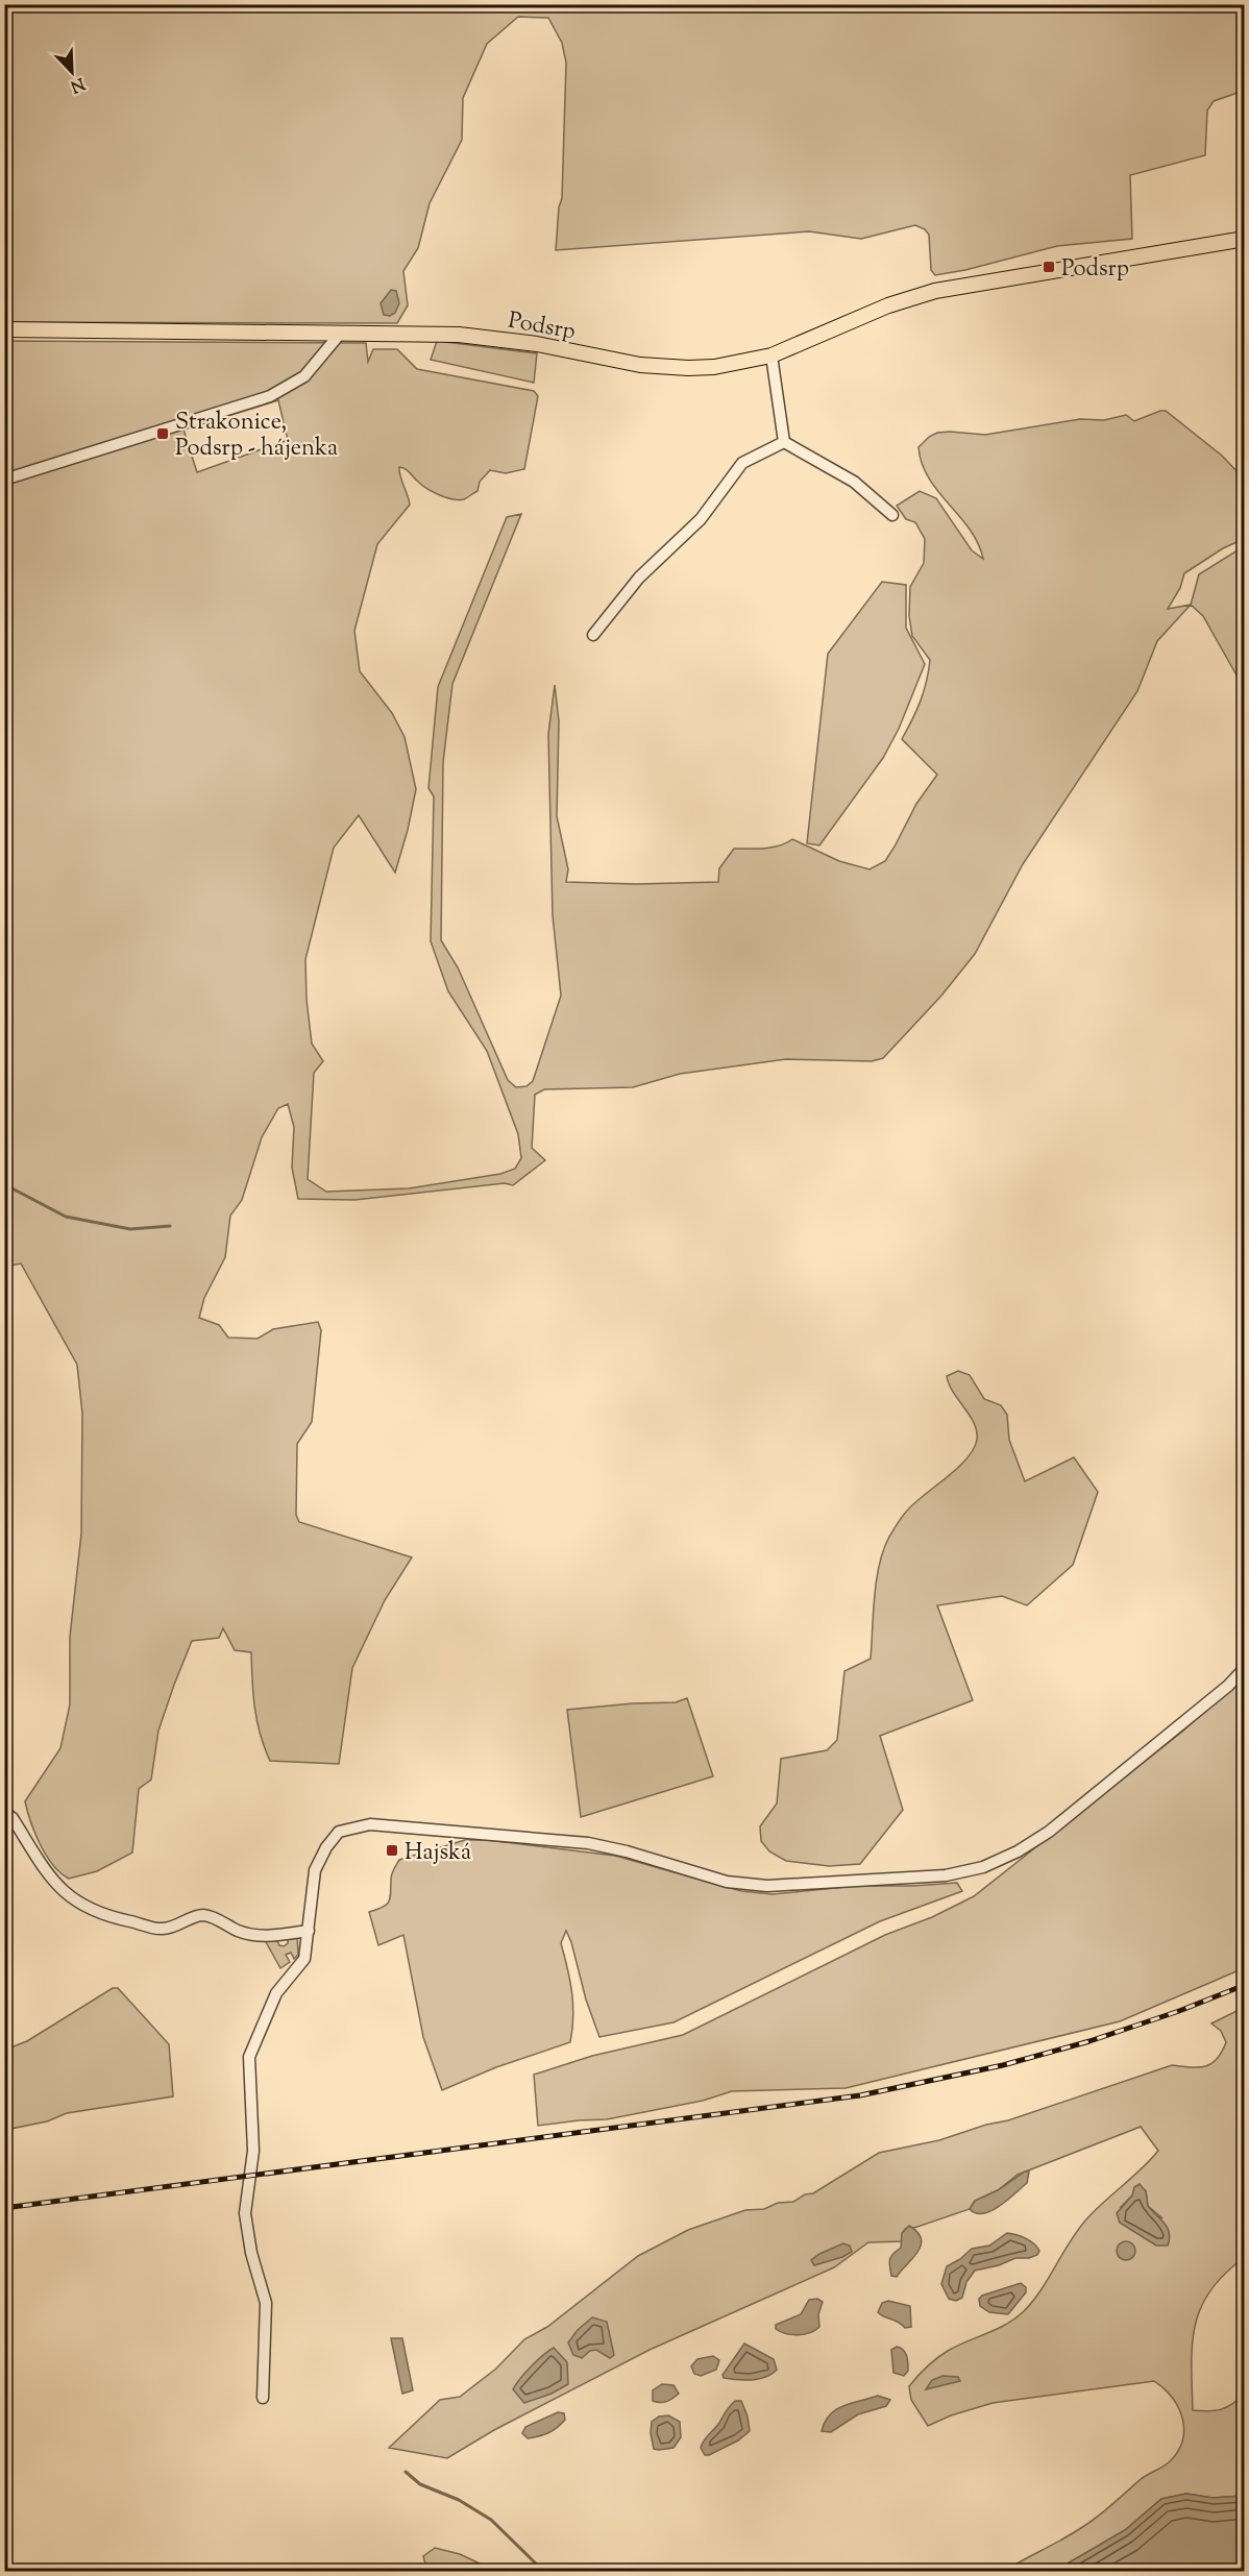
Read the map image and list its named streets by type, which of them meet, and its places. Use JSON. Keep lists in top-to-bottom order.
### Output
{
  "streets": {
    "main road": ["Podsrp"]
  },
  "places": {
    "transit": ["Podsrp", "Strakonice, Podsrp - hájenka", "Hajská"]
  },
  "north": "bottom right"
}
